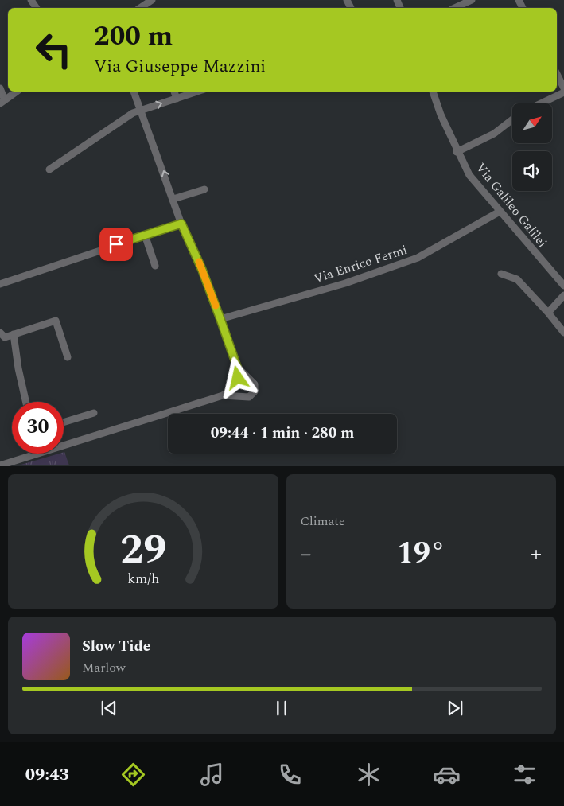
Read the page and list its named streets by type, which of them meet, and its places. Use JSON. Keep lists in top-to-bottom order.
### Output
{
  "streets": {
    "street": ["Via Galileo Galilei", "Via Enrico Fermi"]
  },
  "crossings": [
    ["Via Galileo Galilei", "Via Enrico Fermi"]
  ],
  "north": "top right",
  "page": {
    "turn": ["200 m", "Via Giuseppe Mazzini"],
    "limit": "30",
    "trip": "09:44 · 1 min · 280 m",
    "tile": "Climate",
    "heat": ["−", "19°", "+"],
    "song": ["Slow Tide", "Marlow"],
    "tabs": "09:43",
    "gauge": ["29", "km/h"]
  }
}
